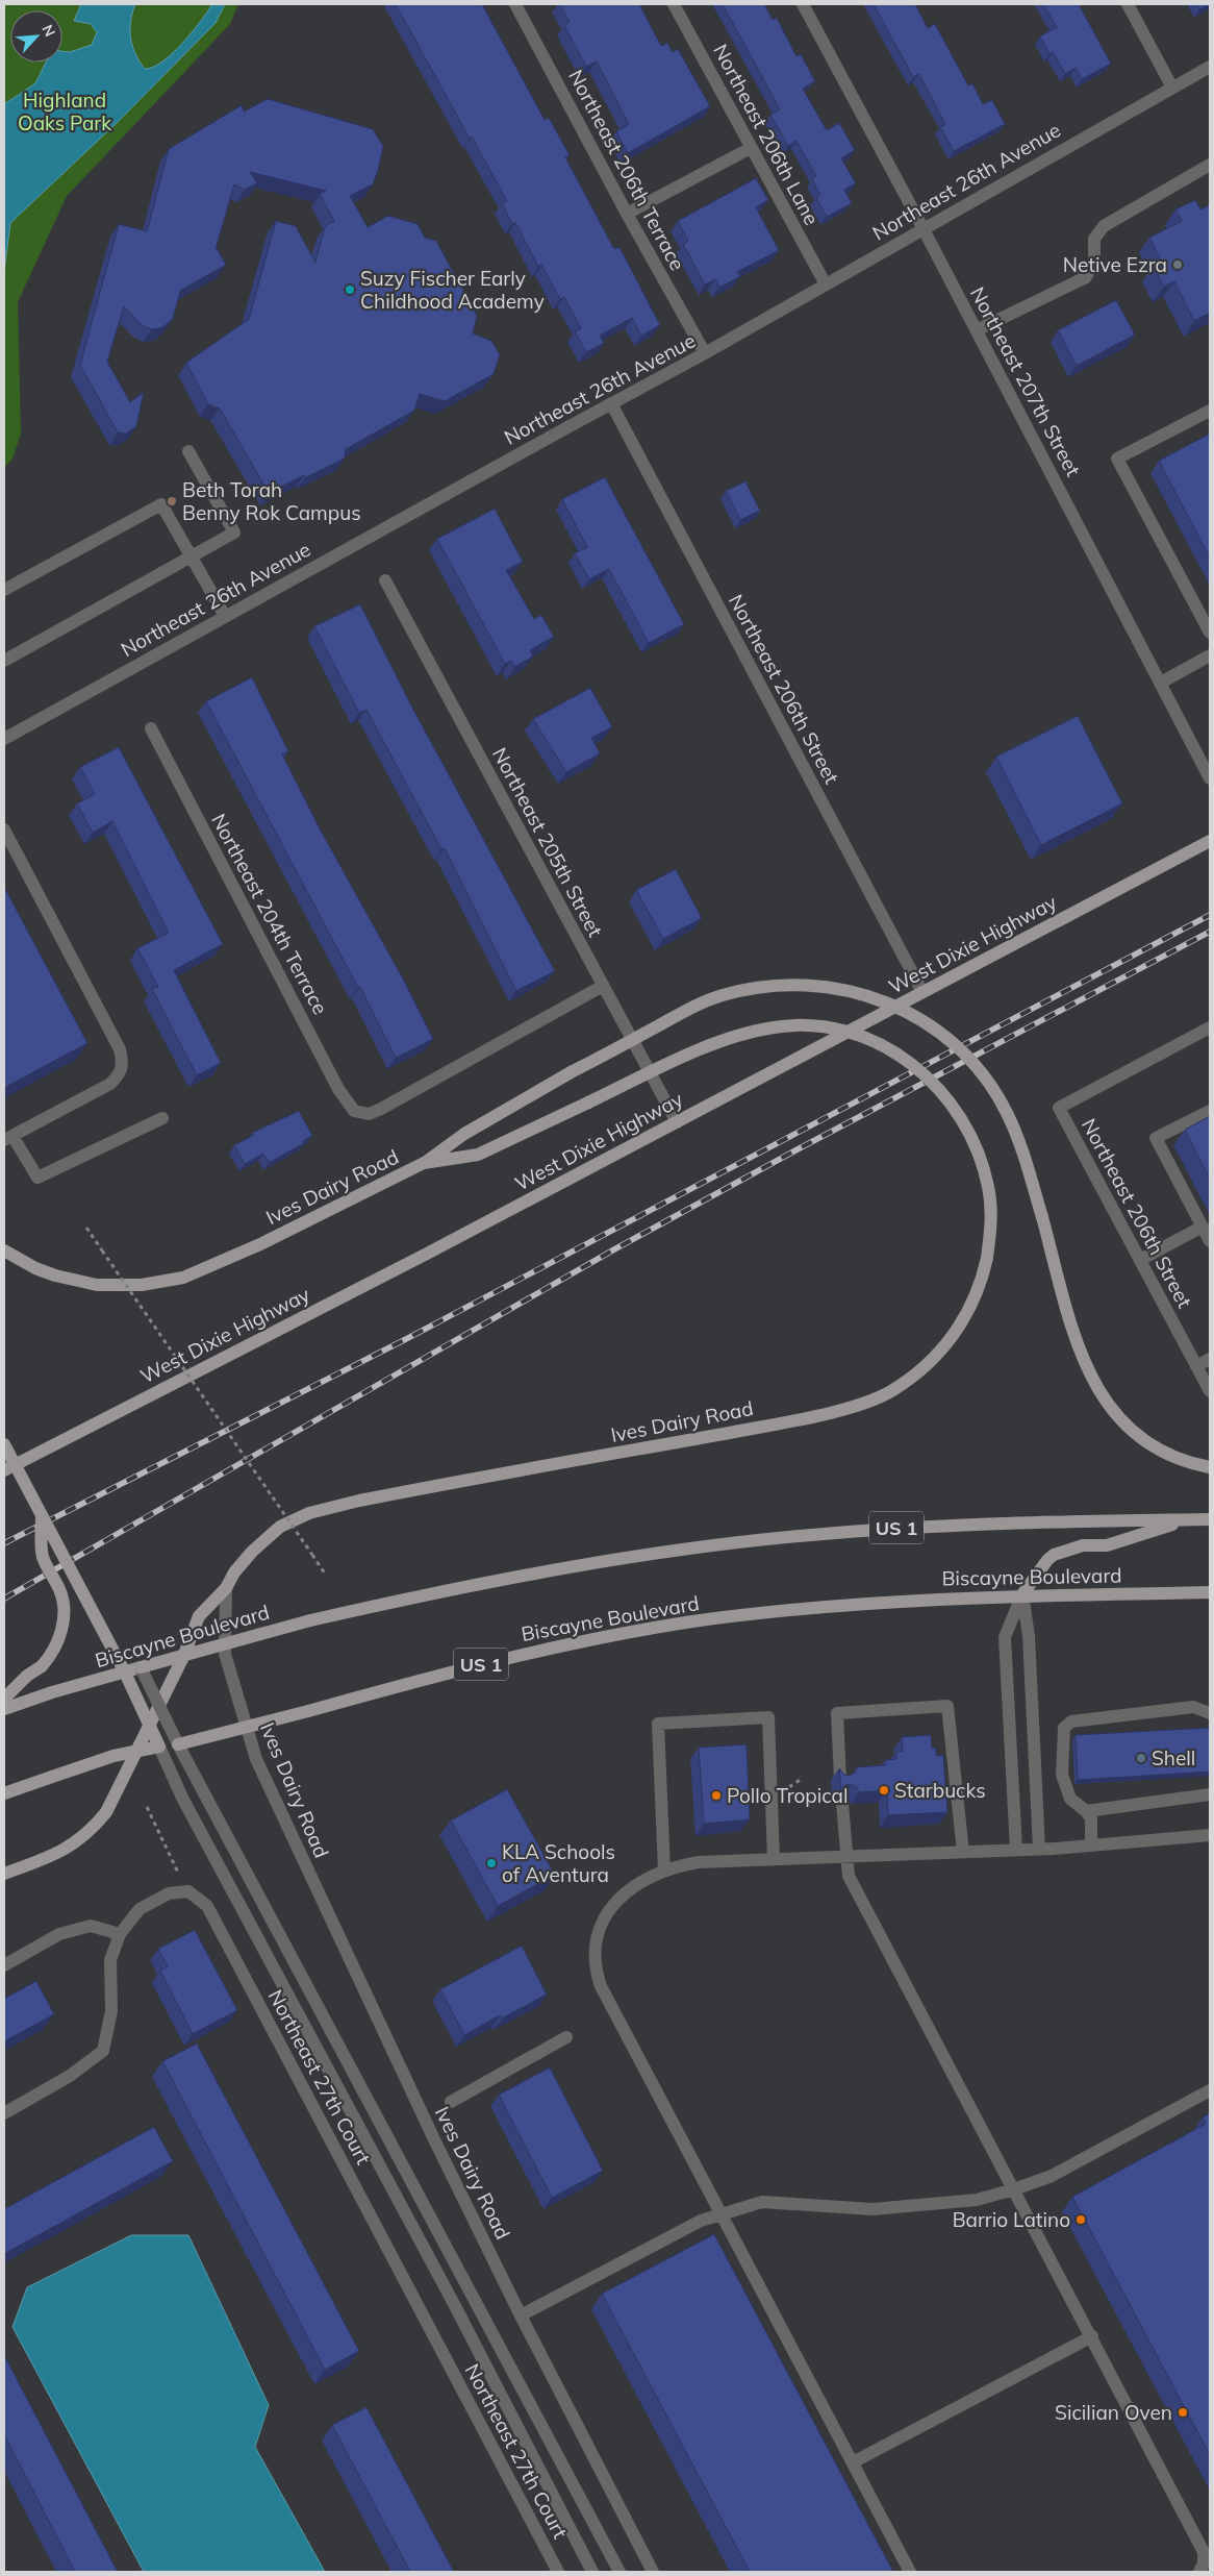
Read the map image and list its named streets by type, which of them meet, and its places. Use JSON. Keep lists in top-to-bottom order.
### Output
{
  "streets": {
    "main road": [
      "West Dixie Highway",
      "Ives Dairy Road",
      "US 1",
      "Biscayne Boulevard"
    ],
    "street": [
      "Northeast 206th Lane",
      "Northeast 206th Terrace",
      "Northeast 26th Avenue",
      "Northeast 207th Street",
      "Northeast 206th Street",
      "Northeast 205th Street",
      "Northeast 204th Terrace",
      "Northeast 27th Court"
    ]
  },
  "crossings": [
    ["Northeast 206th Lane", "Northeast 26th Avenue"],
    ["Northeast 206th Terrace", "Northeast 26th Avenue"],
    ["Northeast 26th Avenue", "Northeast 207th Street"],
    ["Northeast 26th Avenue", "Northeast 206th Street"],
    ["Northeast 206th Street", "West Dixie Highway"],
    ["Northeast 205th Street", "Northeast 204th Terrace"],
    ["Northeast 205th Street", "West Dixie Highway"]
  ],
  "parks": ["Highland Oaks Park"],
  "places": [
    "Netive Ezra",
    "Suzy Fischer Early Childhood Academy",
    "Beth Torah Benny Rok Campus",
    "Shell",
    "Starbucks",
    "Pollo Tropical",
    "KLA Schools of Aventura",
    "Barrio Latino",
    "Sicilian Oven"
  ],
  "north": "top right"
}
